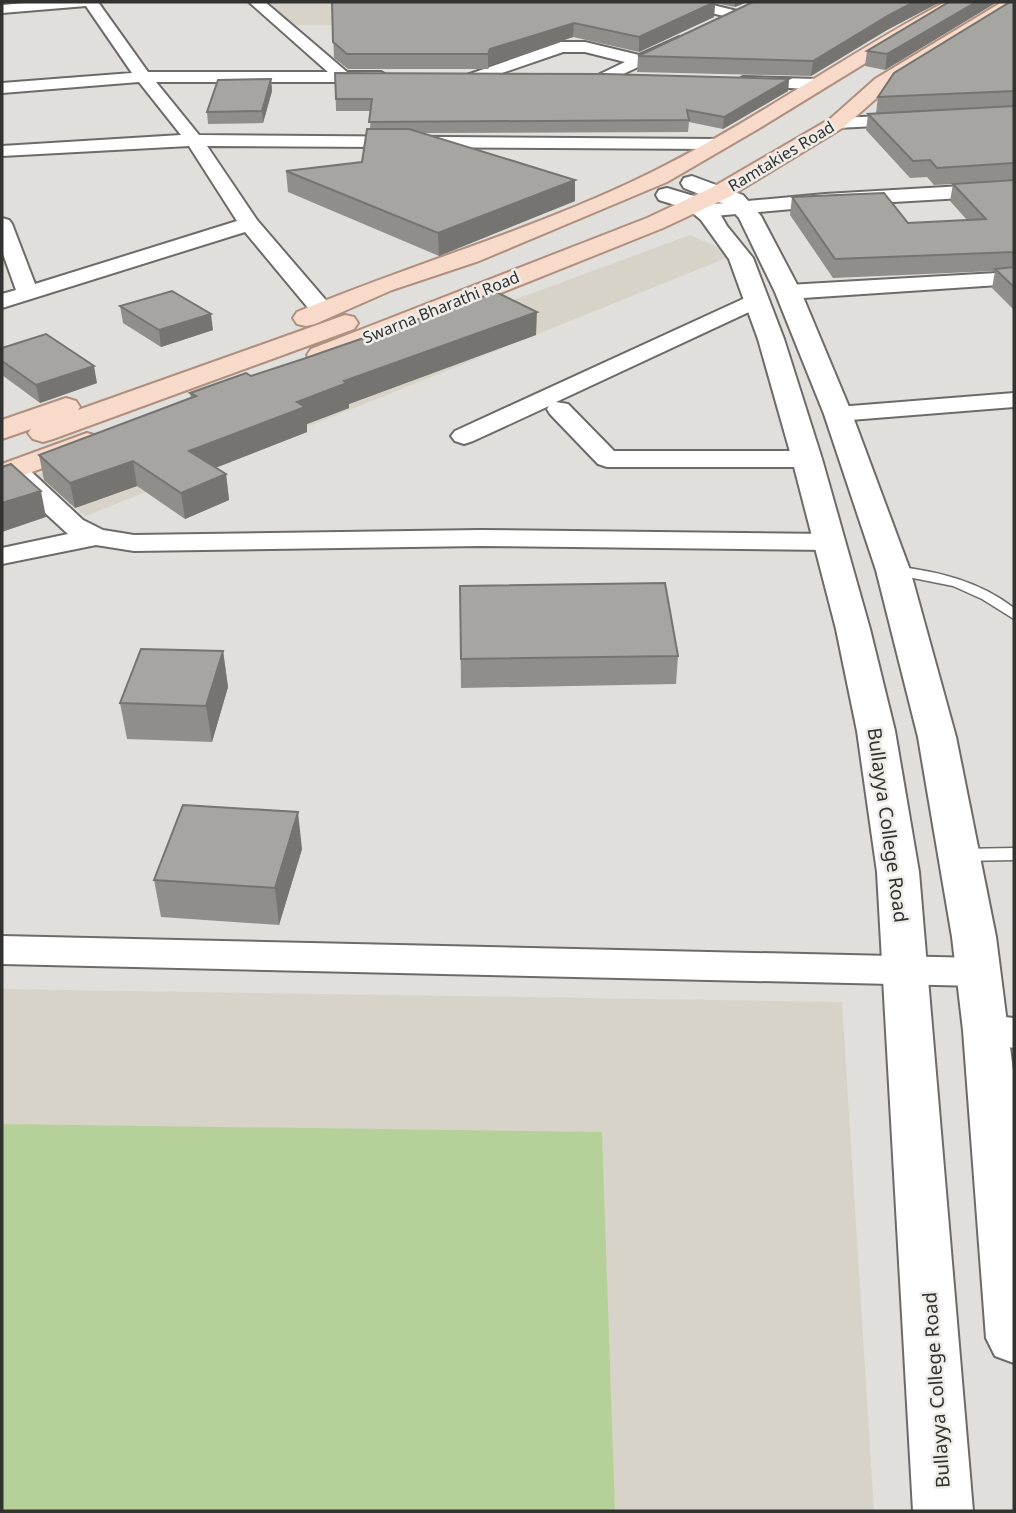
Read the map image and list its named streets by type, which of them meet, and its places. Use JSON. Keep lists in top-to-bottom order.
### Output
{
  "streets": {
    "main road": ["Ramtakies Road", "Swarna Bharathi Road", "Bullayya College Road"]
  },
  "crossings": [
    ["Ramtakies Road", "Swarna Bharathi Road"],
    ["Ramtakies Road", "Bullayya College Road"],
    ["Swarna Bharathi Road", "Bullayya College Road"]
  ]
}
